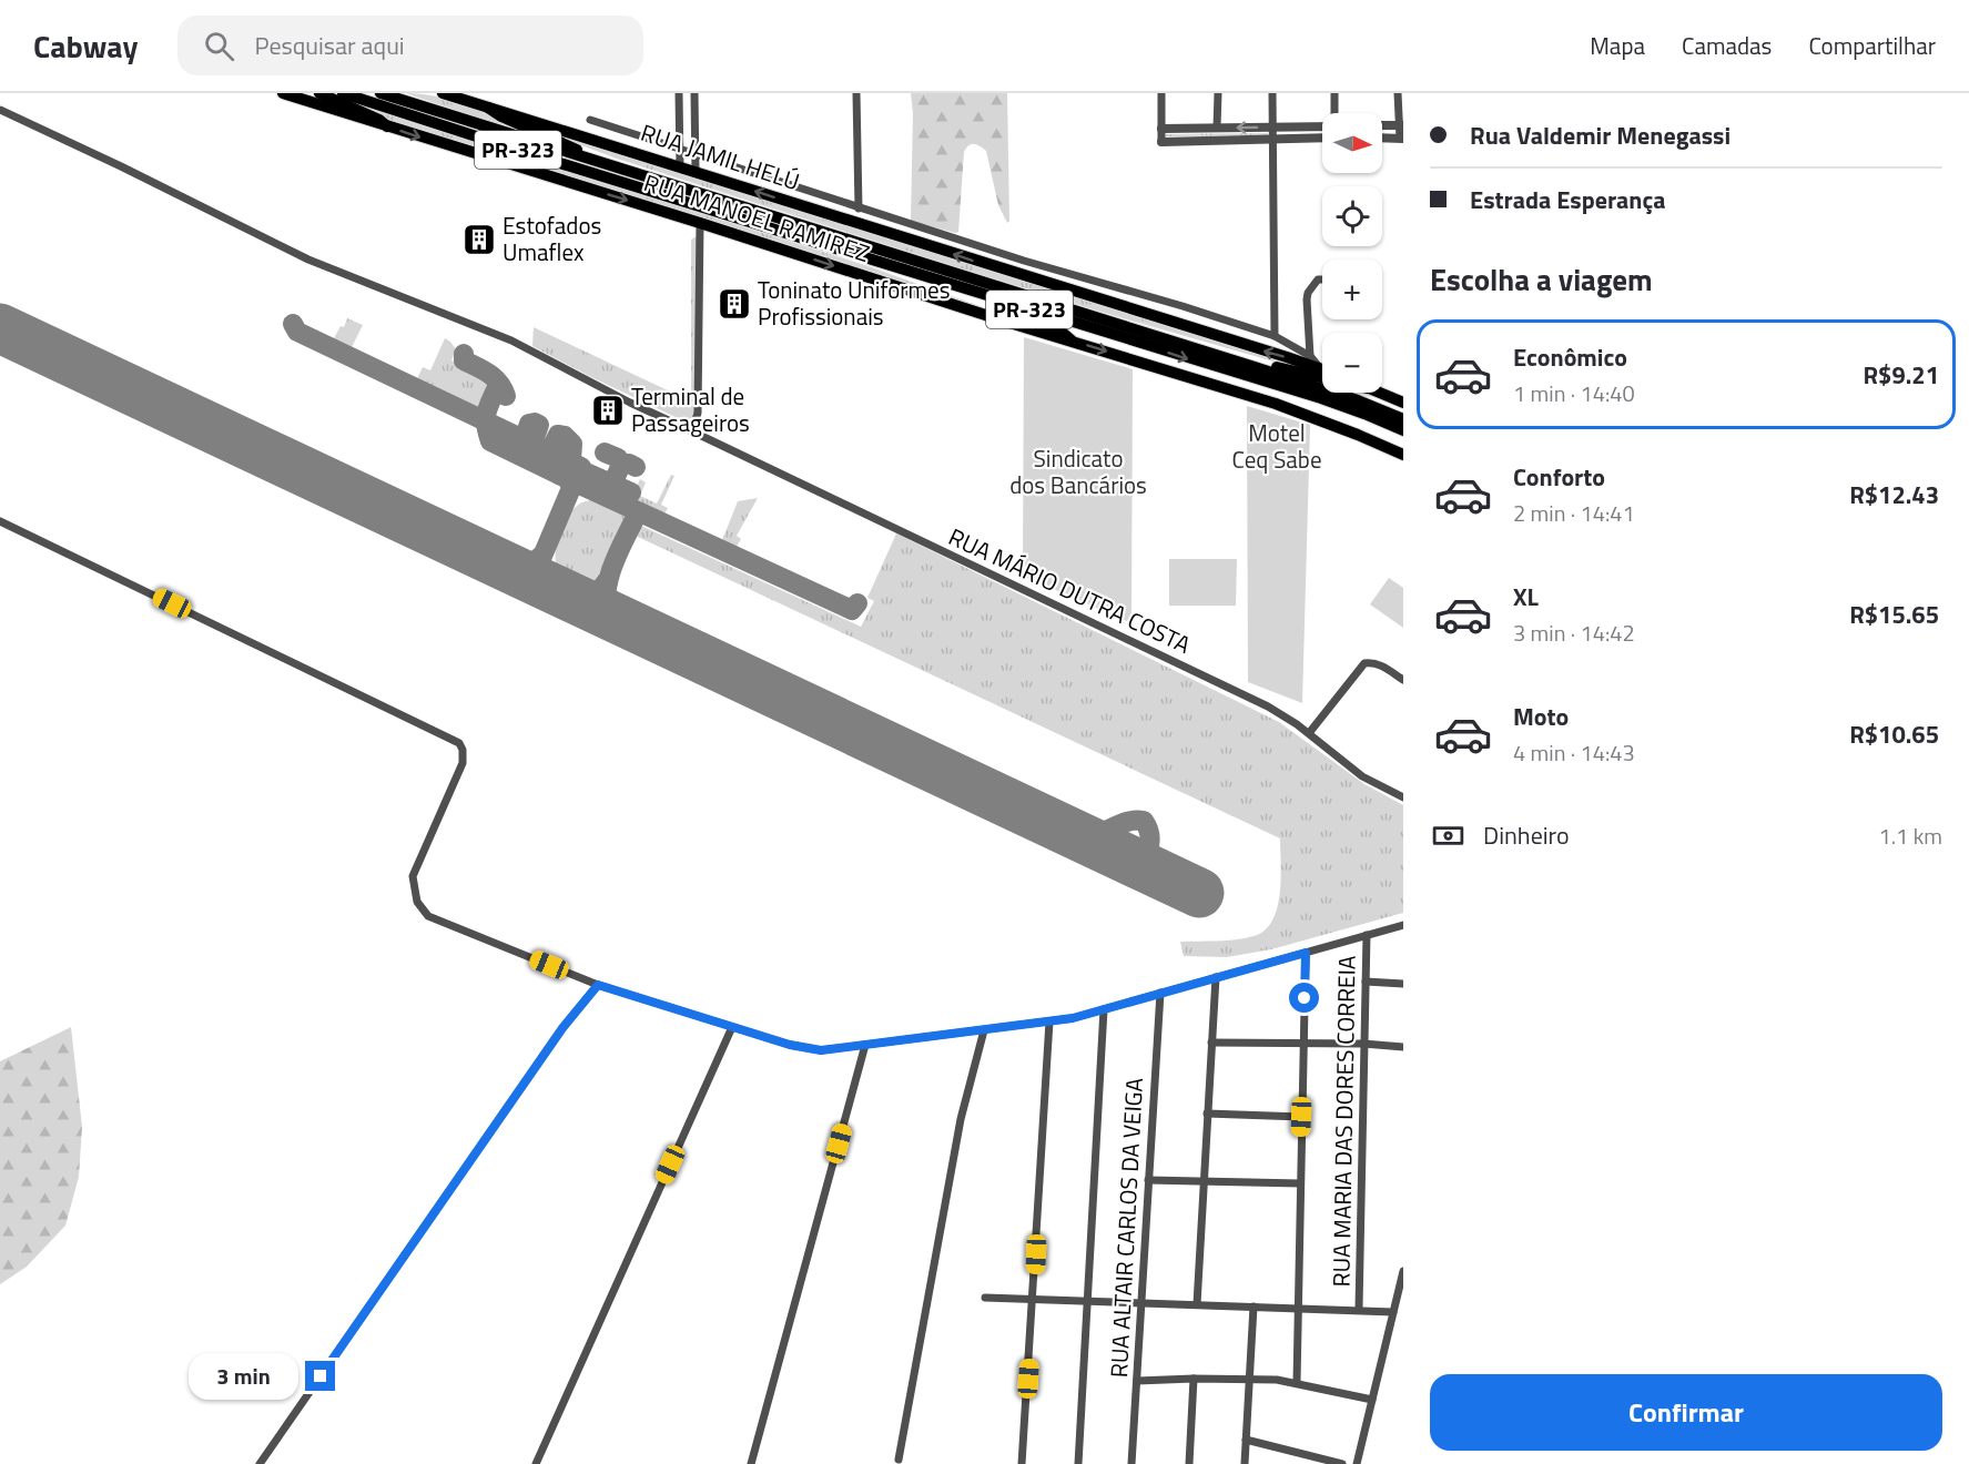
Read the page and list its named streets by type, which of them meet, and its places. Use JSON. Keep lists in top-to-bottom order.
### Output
{
  "streets": {
    "main road": ["PR-323", "RUA JAMIL HELÚ", "RUA MANOEL RAMIREZ"],
    "street": ["RUA MÁRIO DUTRA COSTA", "RUA MARIA DAS DORES CORREIA", "RUA ALTAIR CARLOS DA VEIGA"]
  },
  "parks": ["Motel Ceq Sabe", "Sindicato dos Bancários"],
  "places": {
    "building": ["Estofados Umaflex", "Toninato Uniformes Profissionais", "Terminal de Passageiros"]
  },
  "north": "right",
  "page": {
    "header": "Cabway",
    "search": "Pesquisar aqui",
    "nav": ["Mapa", "Camadas", "Compartilhar"],
    "banner": ["Rua Valdemir Menegassi", "Estrada Esperança"],
    "map_buttons": ["+", "−"],
    "heading": "Escolha a viagem",
    "list": [
      {
        "name": "Econômico",
        "note": "1 min · 14:40",
        "value": "R$9.21"
      },
      {
        "name": "Conforto",
        "note": "2 min · 14:41",
        "value": "R$12.43"
      },
      {
        "name": "XL",
        "note": "3 min · 14:42",
        "value": "R$15.65"
      },
      {
        "name": "Moto",
        "note": "4 min · 14:43",
        "value": "R$10.65"
      }
    ],
    "pay": ["Dinheiro", "1.1 km"],
    "bubble": "3 min",
    "buttons": "Confirmar"
  }
}
